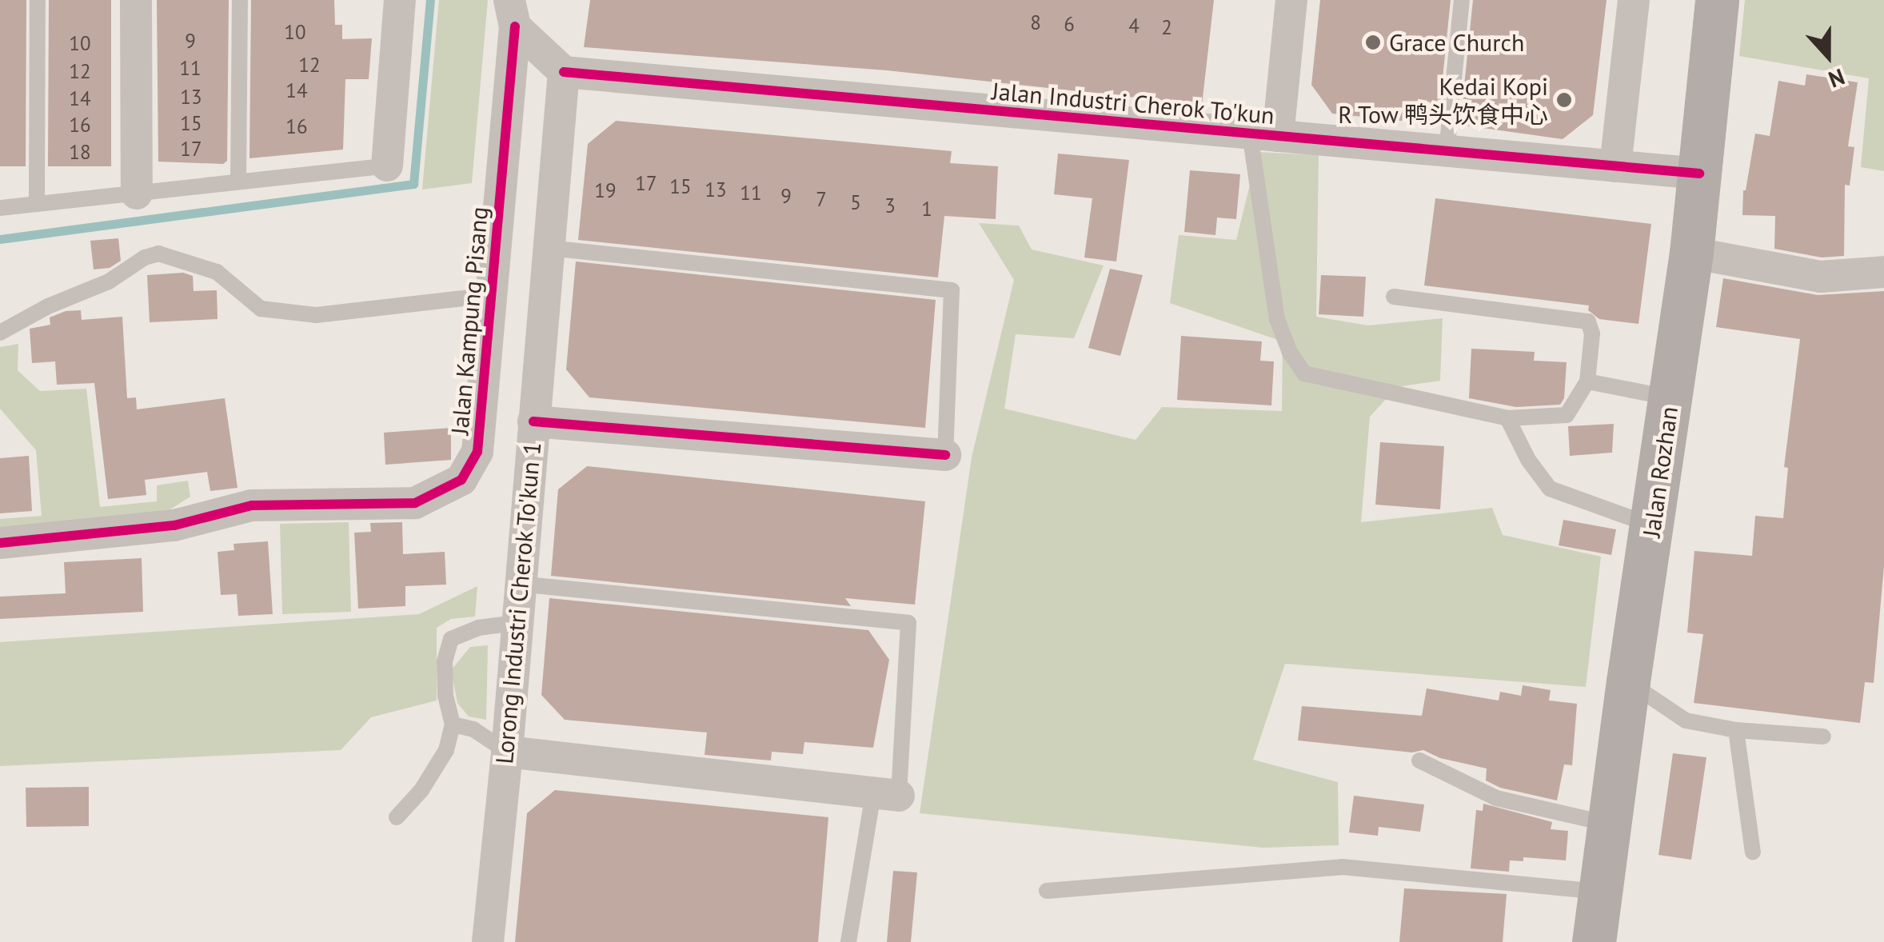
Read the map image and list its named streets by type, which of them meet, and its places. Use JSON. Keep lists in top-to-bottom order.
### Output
{
  "streets": {
    "main road": ["Jalan Rozhan"],
    "street": ["Jalan Industri Cherok To'kun", "Jalan Kampung Pisang", "Lorong Industri Cherok To'kun 1"]
  },
  "crossings": [
    ["Jalan Industri Cherok To'kun", "Jalan Rozhan"],
    ["Jalan Industri Cherok To'kun", "Lorong Industri Cherok To'kun 1"]
  ],
  "places": ["Grace Church", "Kedai Kopi R Tow 鸭头饮食中心"],
  "house_numbers": [
    "8",
    "6",
    "4",
    "2",
    "10",
    "9",
    "10",
    "12",
    "11",
    "12",
    "14",
    "13",
    "14",
    "15",
    "16",
    "16",
    "17",
    "18",
    "17",
    "15",
    "13",
    "19",
    "11",
    "9",
    "7",
    "5",
    "3",
    "1"
  ],
  "north": "bottom"
}
